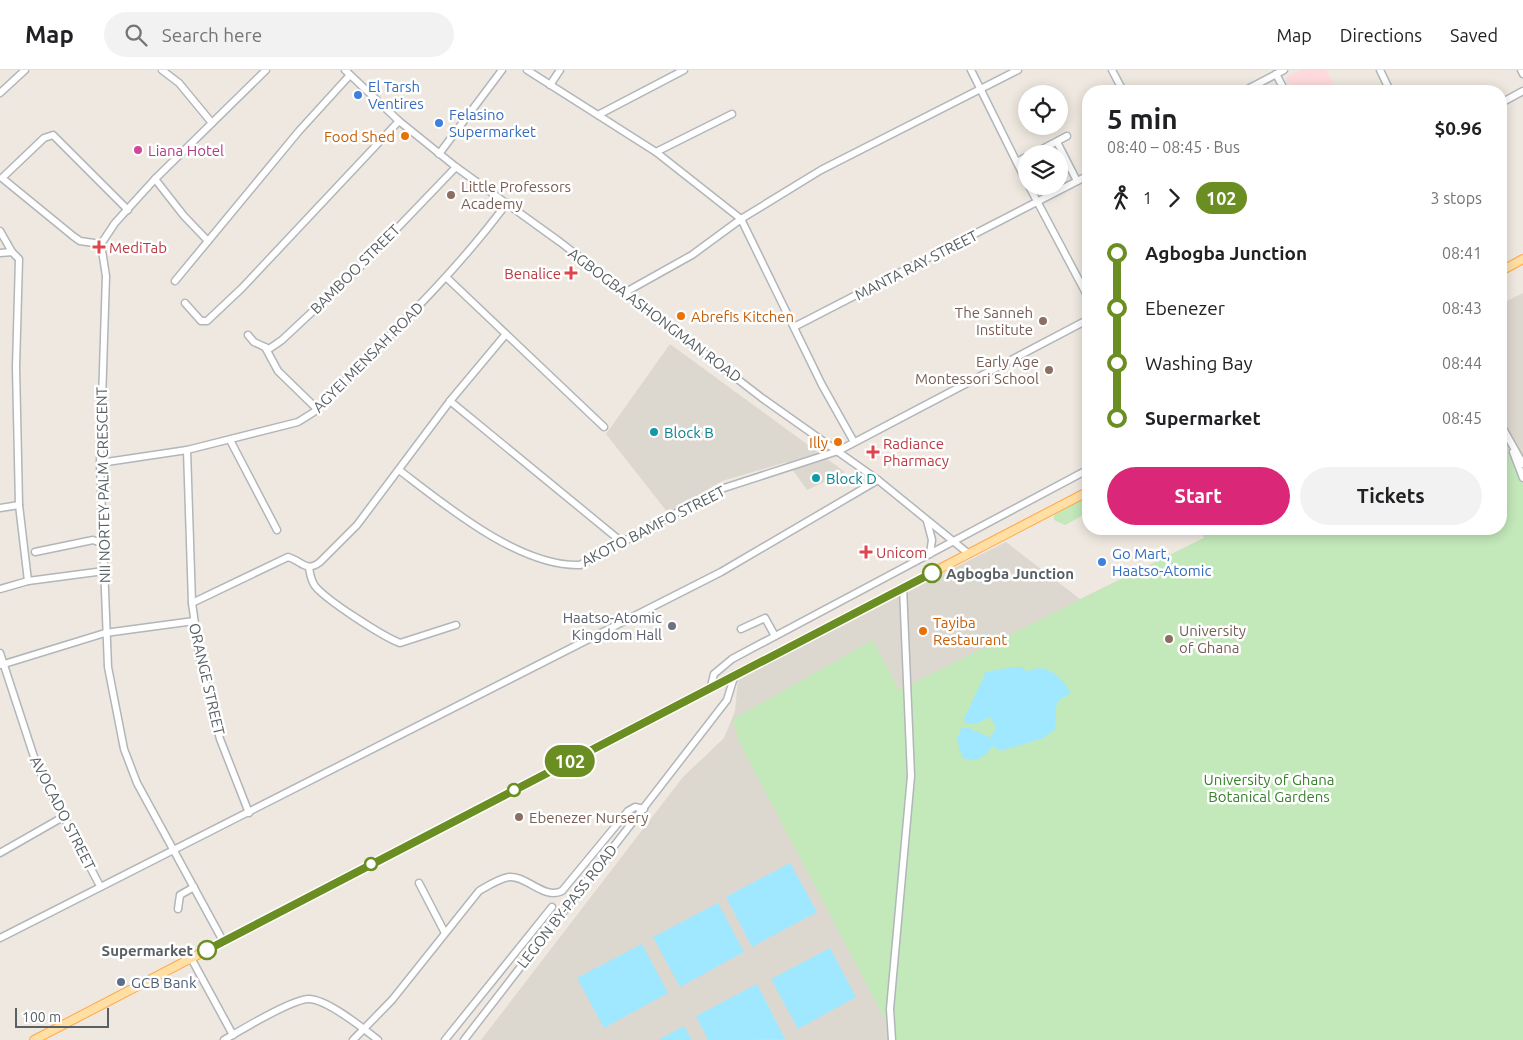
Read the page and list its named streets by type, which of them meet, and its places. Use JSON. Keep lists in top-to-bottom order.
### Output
{
  "streets": {
    "street": [
      "MANTA RAY STREET",
      "BAMBOO STREET",
      "AGBOGBA ASHONGMAN ROAD",
      "AGYEI MENSAH ROAD",
      "NII NORTEY PALM CRESCENT",
      "AKOTO BAMFO STREET",
      "ORANGE STREET",
      "AVOCADO STREET",
      "LEGON BY-PASS ROAD"
    ]
  },
  "crossings": [
    ["BAMBOO STREET", "AGBOGBA ASHONGMAN ROAD"],
    ["AGBOGBA ASHONGMAN ROAD", "AGYEI MENSAH ROAD"],
    ["AGBOGBA ASHONGMAN ROAD", "AKOTO BAMFO STREET"],
    ["AGYEI MENSAH ROAD", "NII NORTEY PALM CRESCENT"],
    ["AGYEI MENSAH ROAD", "ORANGE STREET"]
  ],
  "parks": ["University of Ghana Botanical Gardens"],
  "places": {
    "other": [
      "El Tarsh Ventires",
      "Felasino Supermarket",
      "Food Shed",
      "Liana Hotel",
      "Little Professors Academy",
      "Abrefis Kitchen",
      "The Sanneh Institute",
      "Early Age Montessori School",
      "Block B",
      "Illy",
      "Block D",
      "Go Mart, Haatso-Atomic",
      "Agbogba Junction",
      "Haatso-Atomic Kingdom Hall",
      "Tayiba Restaurant",
      "University of Ghana",
      "Ebenezer Nursery",
      "Supermarket",
      "GCB Bank"
    ],
    "health": [
      "MediTab",
      "Benalice",
      "Radiance Pharmacy",
      "Unicom"
    ]
  },
  "lines": ["bus line 102"],
  "scale_bar": "100 m",
  "page": {
    "header": "Map",
    "search": "Search here",
    "nav": ["Map", "Directions", "Saved"],
    "on_map": "102",
    "heading": ["5 min", "08:40 – 08:45 · Bus", "$0.96"],
    "legs": ["1", "102", "3 stops"],
    "list": [
      {
        "name": "Agbogba Junction",
        "value": "08:41"
      },
      {
        "name": "Ebenezer",
        "value": "08:43"
      },
      {
        "name": "Washing Bay",
        "value": "08:44"
      },
      {
        "name": "Supermarket",
        "value": "08:45"
      }
    ],
    "buttons": ["Start", "Tickets"],
    "scale": "100 m"
  }
}
